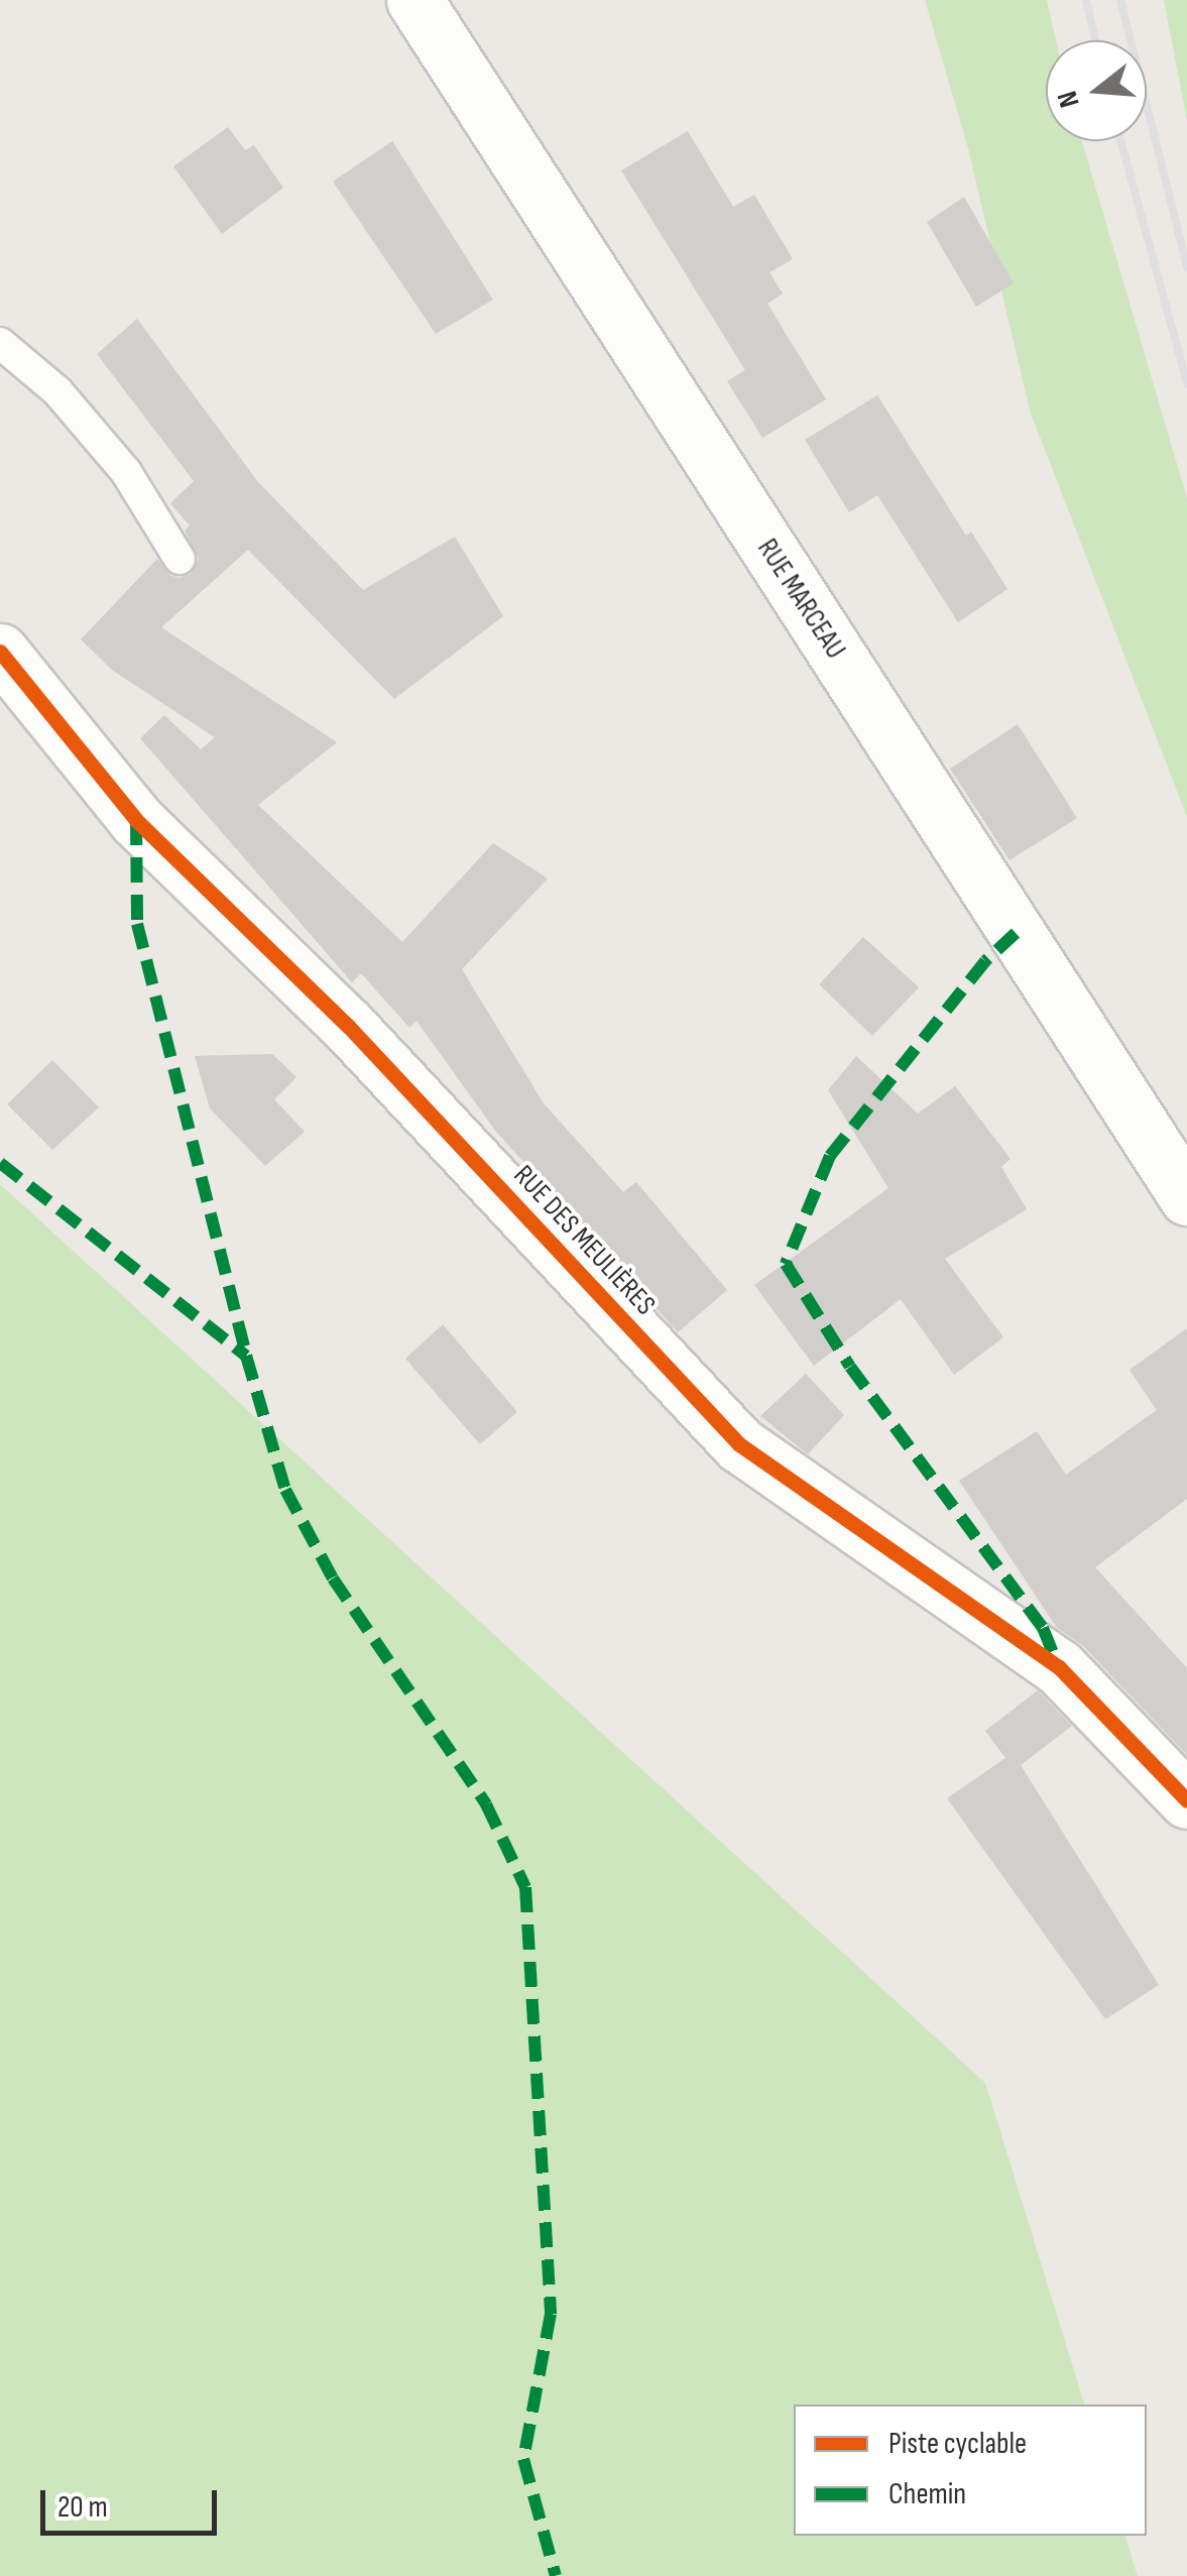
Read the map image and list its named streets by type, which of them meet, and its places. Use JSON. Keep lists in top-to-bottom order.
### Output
{
  "streets": {
    "street": ["RUE MARCEAU", "RUE DES MEULIÈRES"]
  },
  "legend": ["Piste cyclable", "Chemin"],
  "scale_bar": "20 m",
  "north": "left"
}
